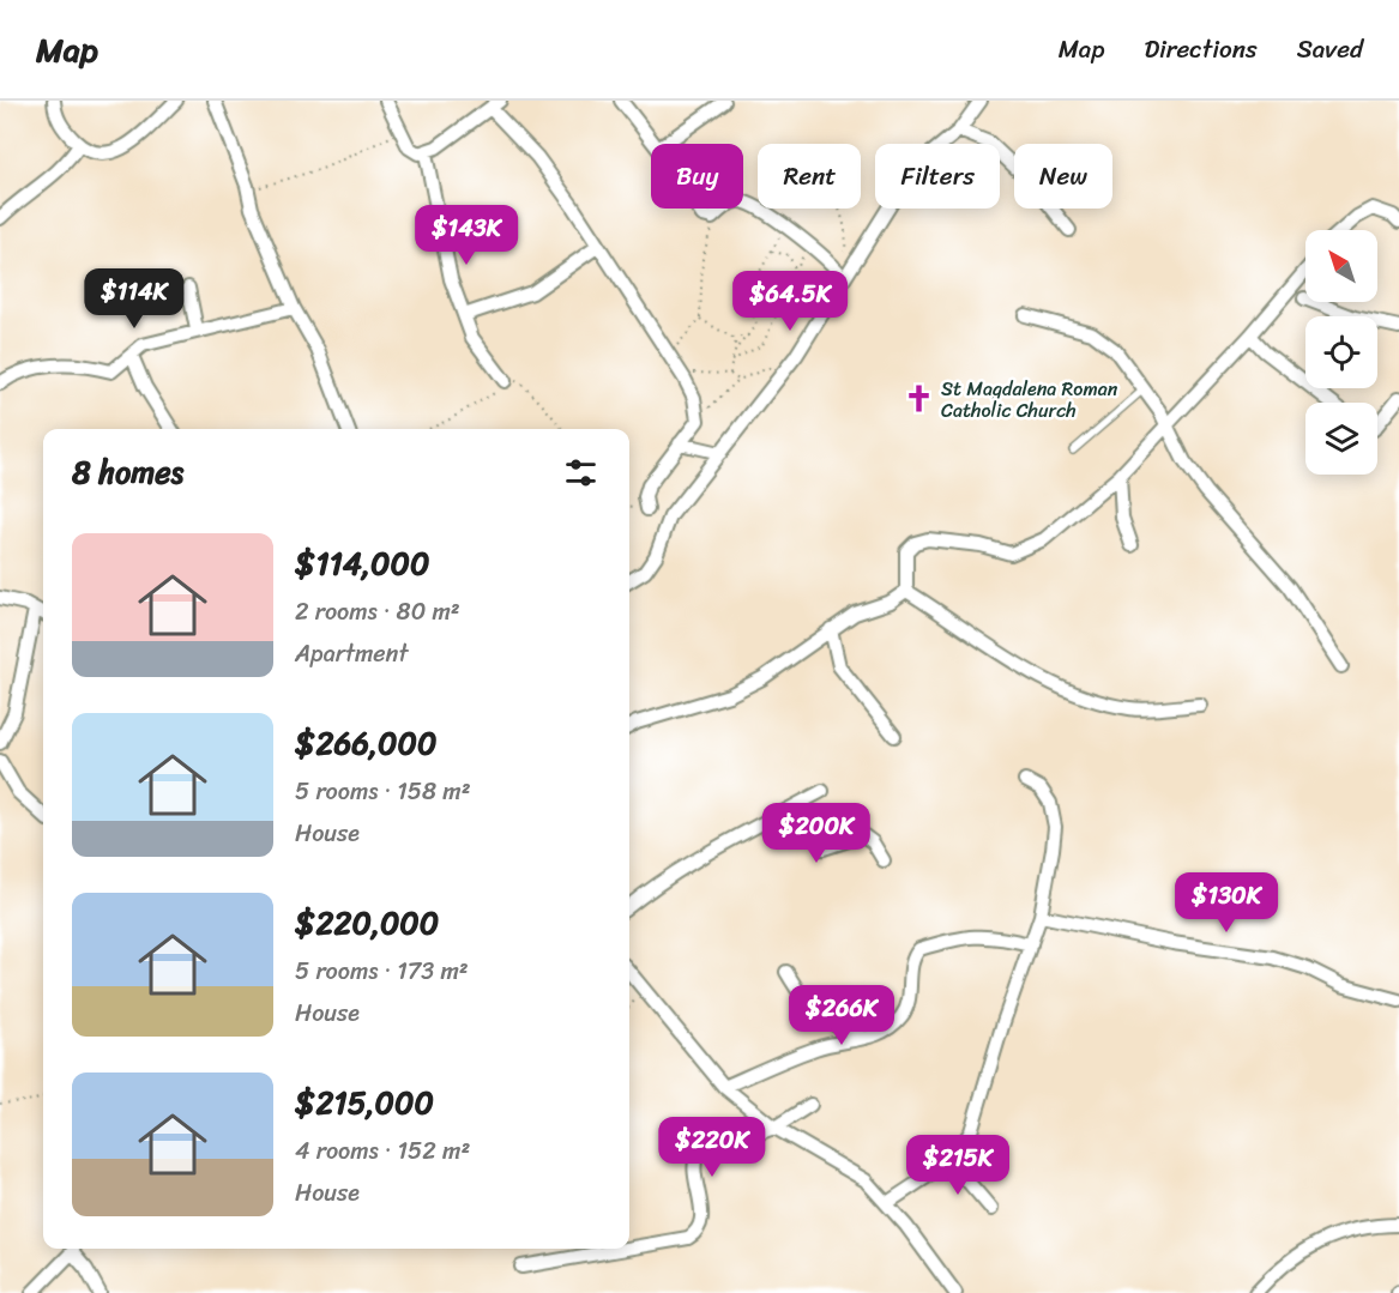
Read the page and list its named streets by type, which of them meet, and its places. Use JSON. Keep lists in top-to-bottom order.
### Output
{
  "places": {
    "church": ["St Magdalena Roman Catholic Church"]
  },
  "north": "top left",
  "page": {
    "header": "Map",
    "nav": ["Map", "Directions", "Saved"],
    "chip": [
      "Buy",
      "Rent",
      "Filters",
      "New"
    ],
    "price": [
      "$143K",
      "$114K",
      "$64.5K",
      "$200K",
      "$130K",
      "$266K",
      "$220K",
      "$215K"
    ],
    "heading": "8 homes",
    "list": [
      {
        "name": "$114,000",
        "note": "2 rooms · 80 m² · Apartment"
      },
      {
        "name": "$266,000",
        "note": "5 rooms · 158 m² · House"
      },
      {
        "name": "$220,000",
        "note": "5 rooms · 173 m² · House"
      },
      {
        "name": "$215,000",
        "note": "4 rooms · 152 m² · House"
      }
    ]
  }
}
